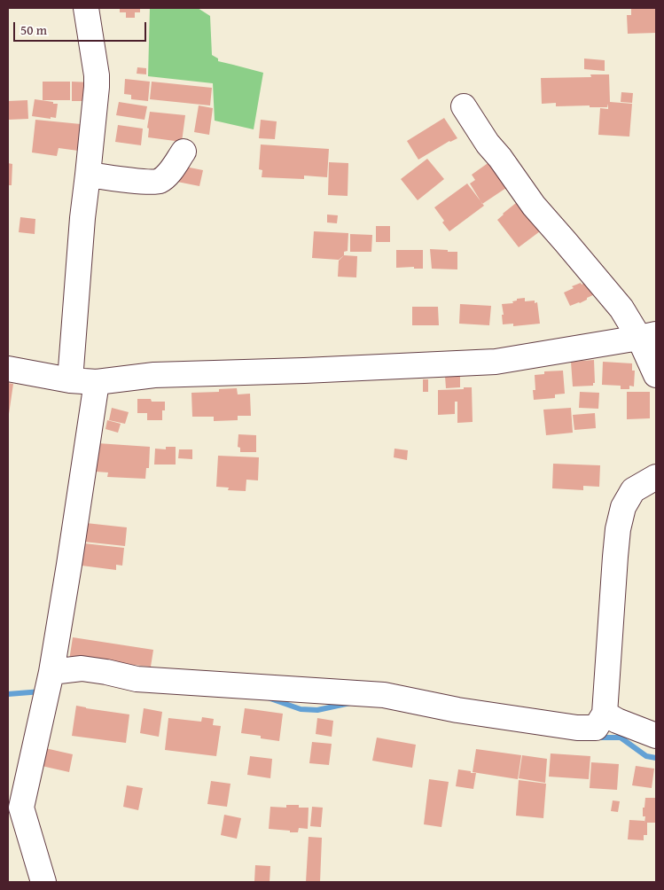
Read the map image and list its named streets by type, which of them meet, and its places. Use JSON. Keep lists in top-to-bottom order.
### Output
{
  "scale_bar": "50 m"
}
